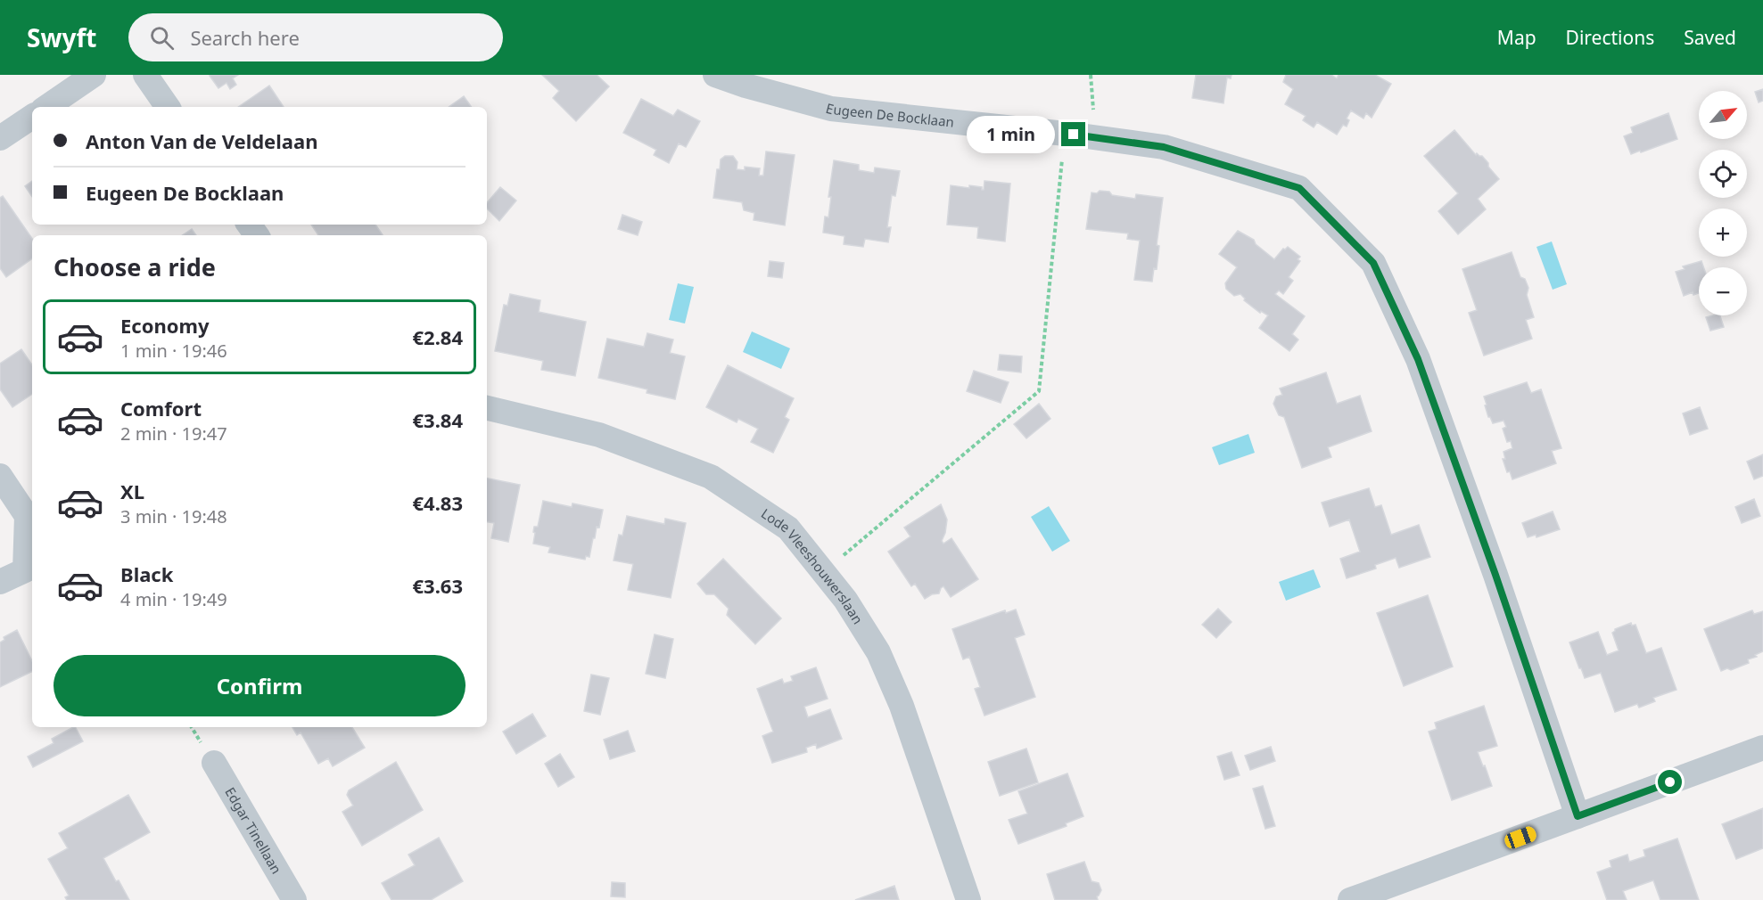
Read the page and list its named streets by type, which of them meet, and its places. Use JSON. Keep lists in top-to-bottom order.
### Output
{
  "streets": {
    "street": ["Eugeen De Bocklaan", "Lode Vleeshouwerslaan", "Edgar Tinellaan"]
  },
  "north": "top right",
  "page": {
    "header": "Swyft",
    "search": "Search here",
    "nav": ["Map", "Directions", "Saved"],
    "map_buttons": ["+", "−"],
    "banner": ["Anton Van de Veldelaan", "Eugeen De Bocklaan"],
    "bubble": "1 min",
    "heading": "Choose a ride",
    "list": [
      {
        "name": "Economy",
        "note": "1 min · 19:46",
        "value": "€2.84"
      },
      {
        "name": "Comfort",
        "note": "2 min · 19:47",
        "value": "€3.84"
      },
      {
        "name": "XL",
        "note": "3 min · 19:48",
        "value": "€4.83"
      },
      {
        "name": "Black",
        "note": "4 min · 19:49",
        "value": "€3.63"
      }
    ],
    "buttons": "Confirm"
  }
}
